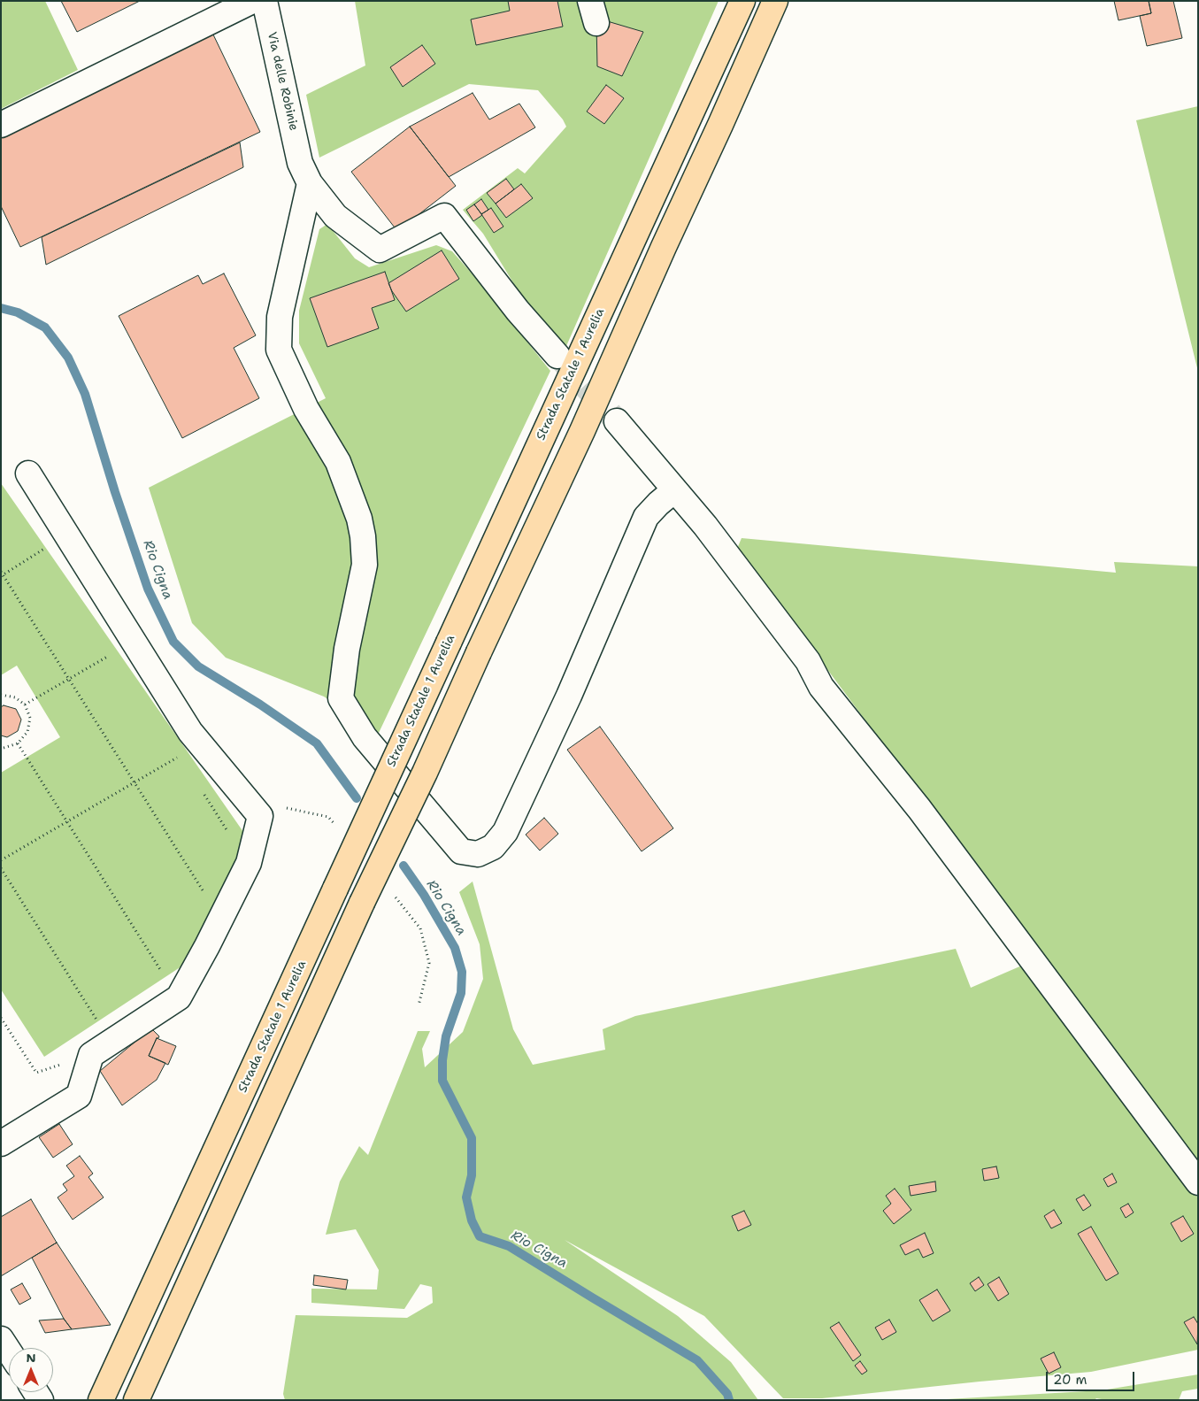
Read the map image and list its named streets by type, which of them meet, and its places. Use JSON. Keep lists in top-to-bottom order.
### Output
{
  "streets": {
    "highway": ["Strada Statale 1 Aurelia"],
    "street": ["Via delle Robinie"]
  },
  "water": ["Rio Cigna"],
  "scale_bar": "20 m",
  "north": "top"
}
